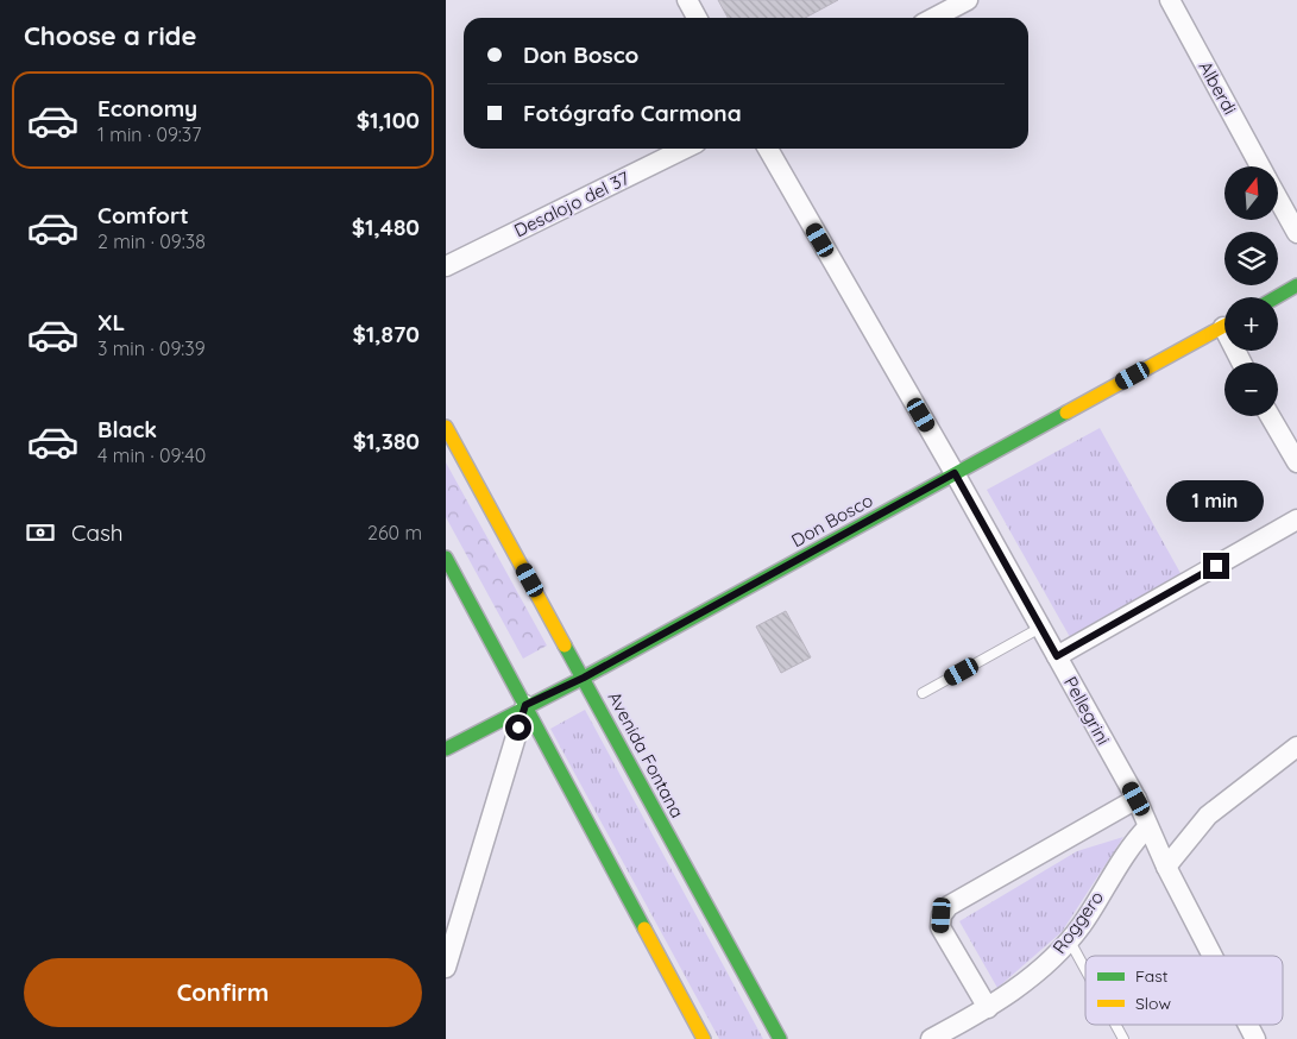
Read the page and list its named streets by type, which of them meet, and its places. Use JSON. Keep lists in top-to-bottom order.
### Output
{
  "streets": {
    "street": [
      "Alberdi",
      "Desalojo del 37",
      "Don Bosco",
      "Pellegrini",
      "Avenida Fontana",
      "Roggero"
    ]
  },
  "crossings": [
    ["Don Bosco", "Pellegrini"],
    ["Don Bosco", "Avenida Fontana"],
    ["Pellegrini", "Roggero"]
  ],
  "legend": ["Fast", "Slow"],
  "north": "top",
  "page": {
    "heading": "Choose a ride",
    "banner": ["Don Bosco", "Fotógrafo Carmona"],
    "list": [
      {
        "name": "Economy",
        "note": "1 min · 09:37",
        "value": "$1,100"
      },
      {
        "name": "Comfort",
        "note": "2 min · 09:38",
        "value": "$1,480"
      },
      {
        "name": "XL",
        "note": "3 min · 09:39",
        "value": "$1,870"
      },
      {
        "name": "Black",
        "note": "4 min · 09:40",
        "value": "$1,380"
      }
    ],
    "map_buttons": ["+", "−"],
    "bubble": "1 min",
    "pay": ["Cash", "260 m"],
    "buttons": "Confirm"
  }
}
